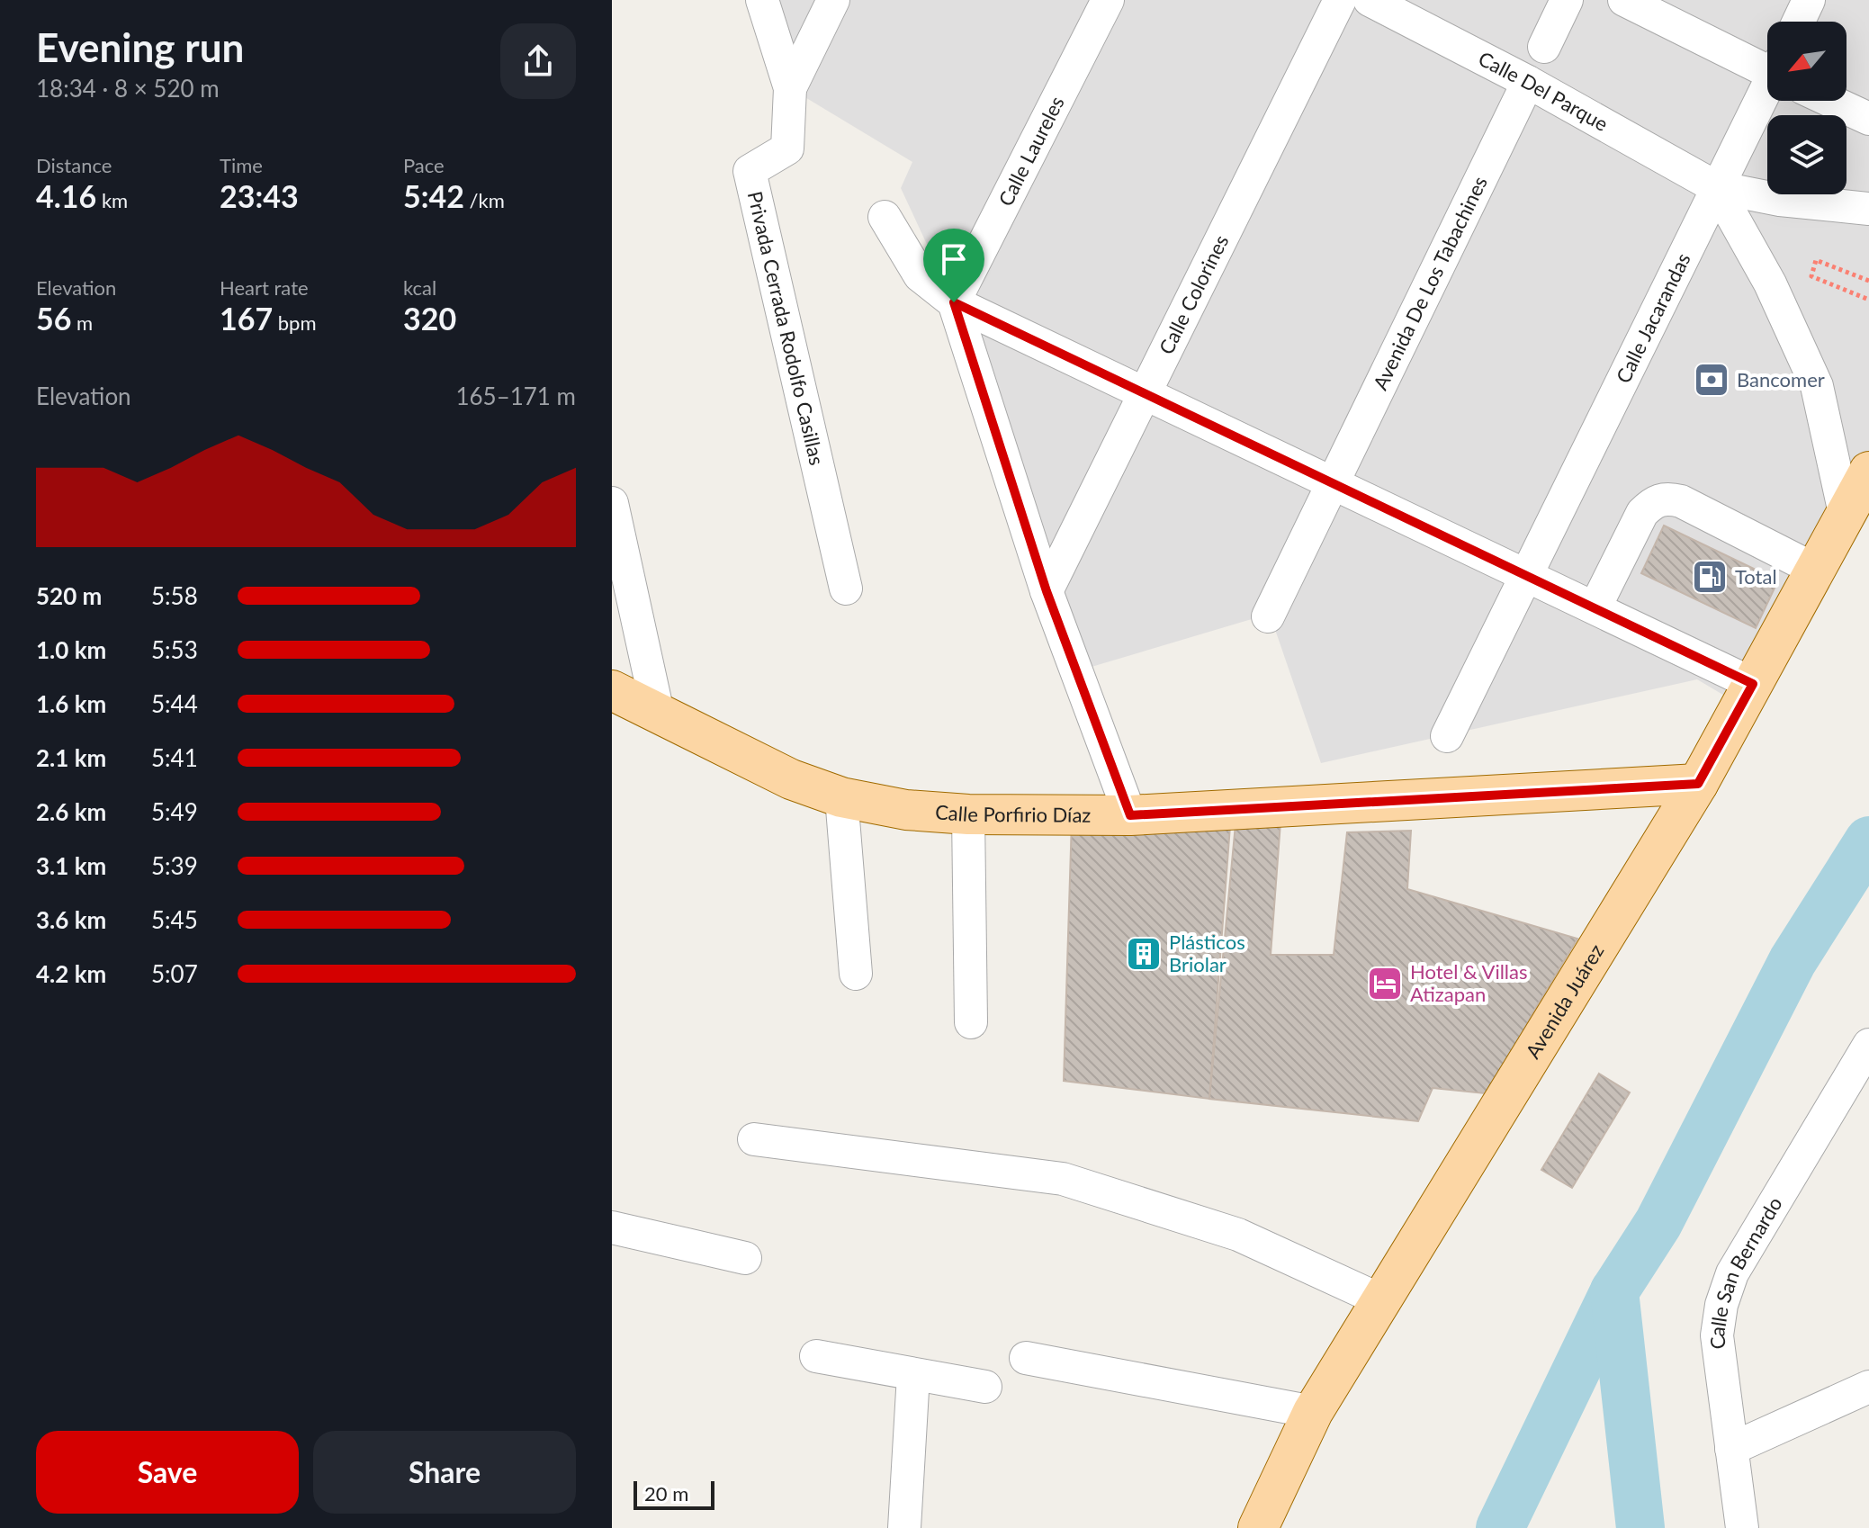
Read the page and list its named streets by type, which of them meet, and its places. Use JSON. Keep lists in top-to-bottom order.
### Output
{
  "streets": {
    "main road": ["Calle Porfirio Díaz", "Avenida Juárez"],
    "street": [
      "Calle Del Parque",
      "Calle Laureles",
      "Avenida De Los Tabachines",
      "Calle Colorines",
      "Calle Jacarandas",
      "Privada Cerrada Rodolfo Casillas",
      "Calle San Bernardo"
    ]
  },
  "crossings": [
    ["Calle Del Parque", "Avenida De Los Tabachines"],
    ["Calle Del Parque", "Calle Jacarandas"],
    ["Calle Porfirio Díaz", "Avenida Juárez"]
  ],
  "places": {
    "bank": ["Bancomer"],
    "fuel station": ["Total"],
    "building": ["Plásticos Briolar"],
    "hotel": ["Hotel & Villas Atizapan"]
  },
  "scale_bar": "20 m",
  "north": "bottom left",
  "page": {
    "heading": ["Evening run", "18:34 · 8 × 520 m"],
    "stats": [
      ["Distance", "4.16 km"],
      ["Time", "23:43"],
      ["Pace", "5:42 /km"],
      ["Elevation", "56 m"],
      ["Heart rate", "167 bpm"],
      ["kcal", "320"]
    ],
    "chart": ["Elevation", "165–171 m"],
    "list": [
      {
        "name": "520 m",
        "note": "5:58"
      },
      {
        "name": "1.0 km",
        "note": "5:53"
      },
      {
        "name": "1.6 km",
        "note": "5:44"
      },
      {
        "name": "2.1 km",
        "note": "5:41"
      },
      {
        "name": "2.6 km",
        "note": "5:49"
      },
      {
        "name": "3.1 km",
        "note": "5:39"
      },
      {
        "name": "3.6 km",
        "note": "5:45"
      },
      {
        "name": "4.2 km",
        "note": "5:07"
      }
    ],
    "buttons": ["Save", "Share"],
    "scale": "20 m"
  }
}
